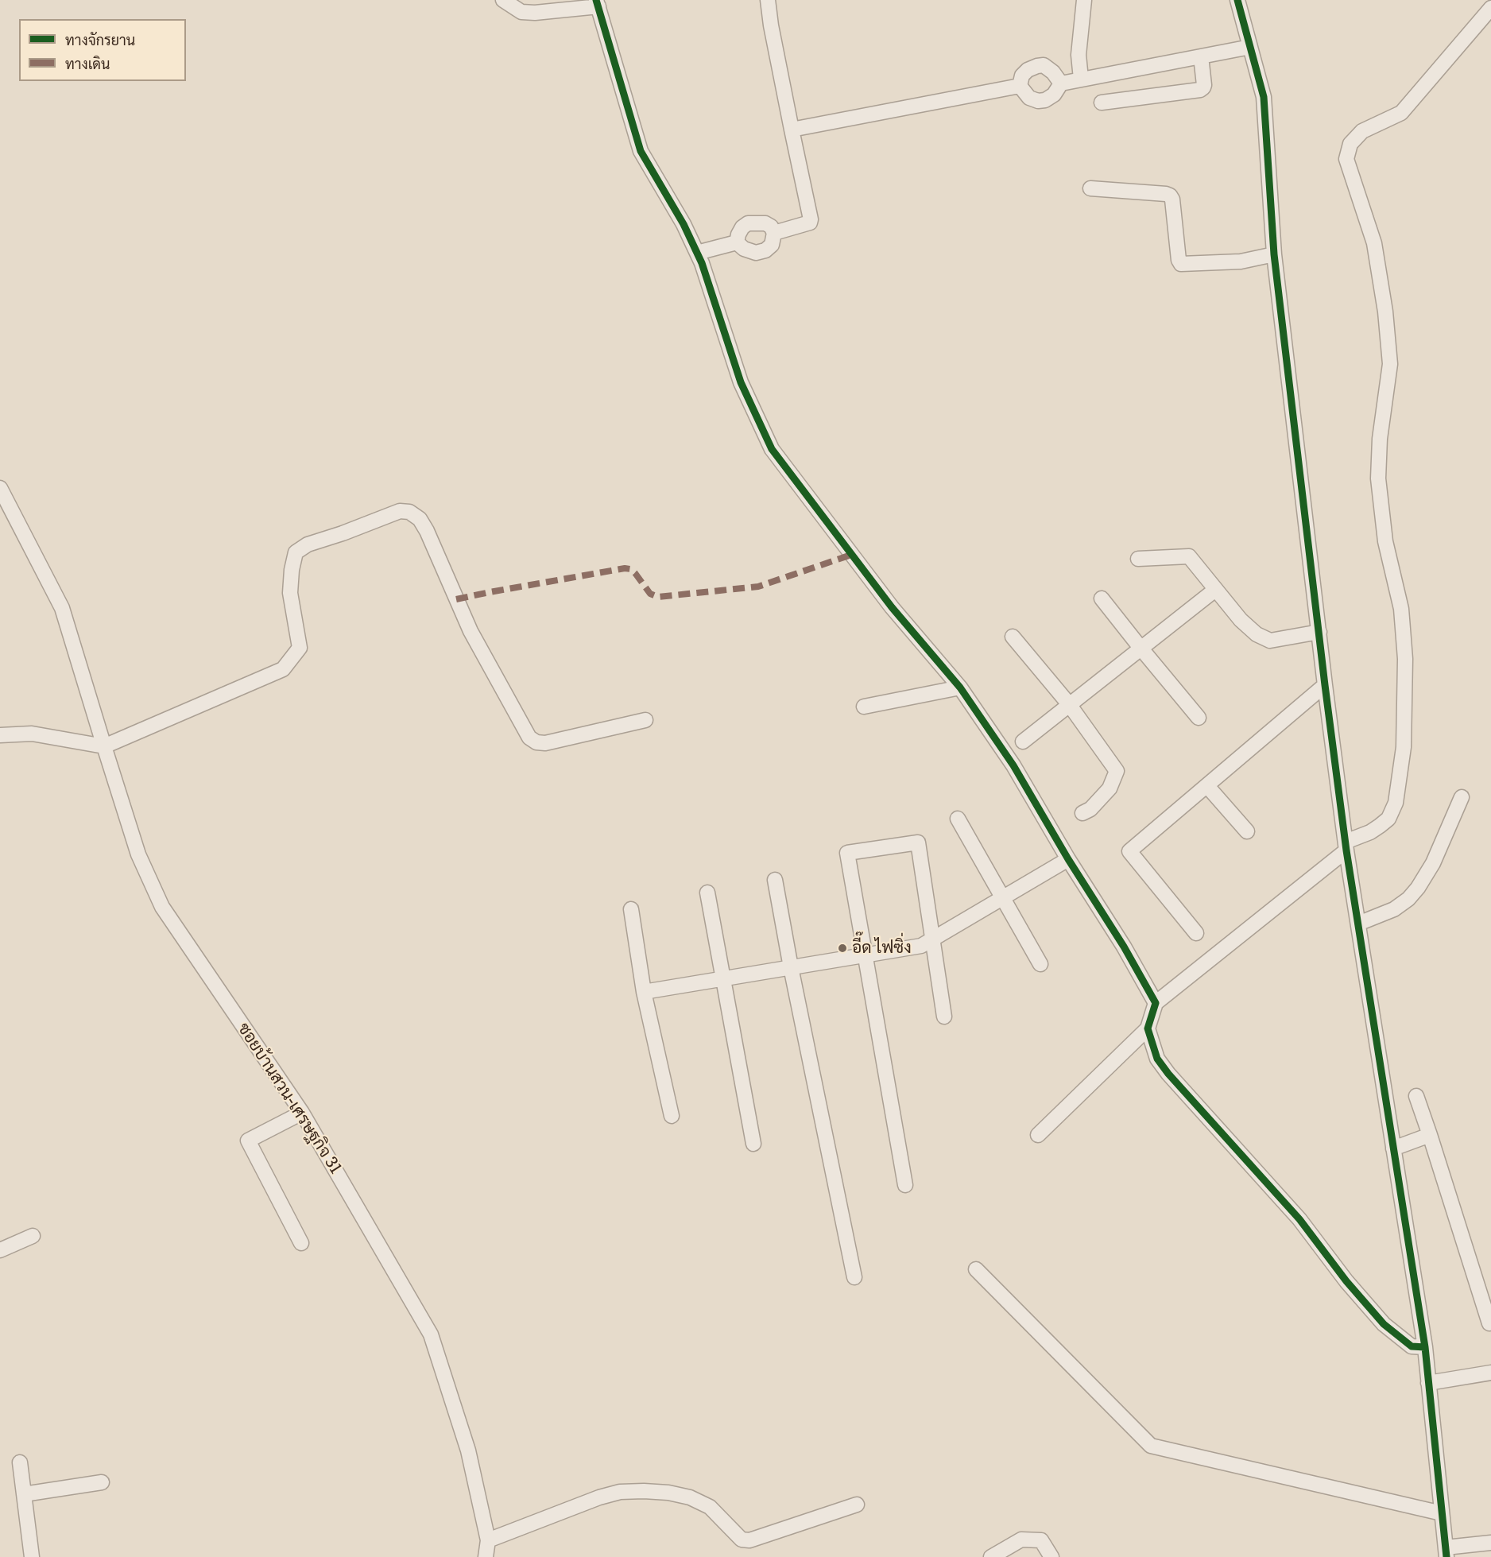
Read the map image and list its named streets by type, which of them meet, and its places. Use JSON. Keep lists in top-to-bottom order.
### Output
{
  "streets": {
    "street": ["ซอยบ้านสวน-เศรษฐกิจ 31"]
  },
  "places": ["อี๊ด ไฟซิ่ง"],
  "legend": ["ทางจักรยาน", "ทางเดิน"]
}
